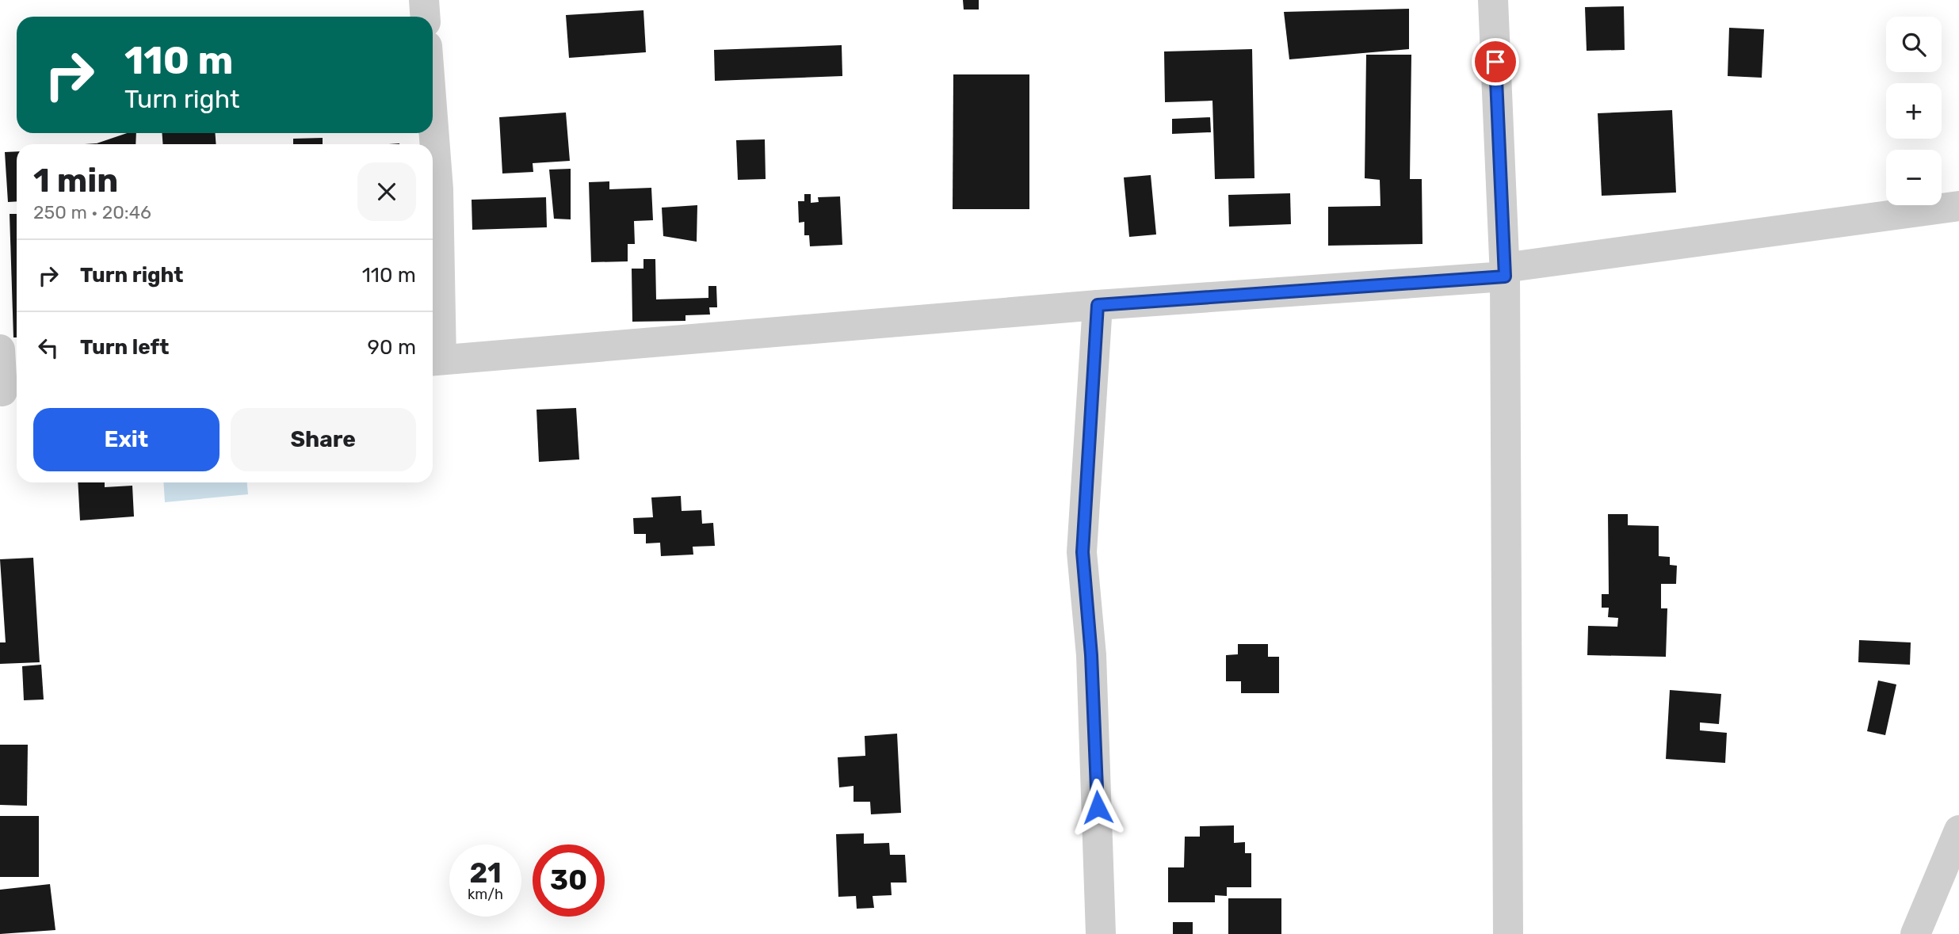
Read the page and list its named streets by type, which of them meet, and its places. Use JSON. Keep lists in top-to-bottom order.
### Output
{
  "page": {
    "map_buttons": ["+", "−"],
    "turn": ["110 m", "Turn right"],
    "heading": ["1 min", "250 m · 20:46"],
    "list": [
      {
        "name": "Turn right",
        "value": "110 m"
      },
      {
        "name": "Turn left",
        "value": "90 m"
      }
    ],
    "buttons": ["Exit", "Share"],
    "speed": "21 km/h",
    "limit": "30"
  }
}
